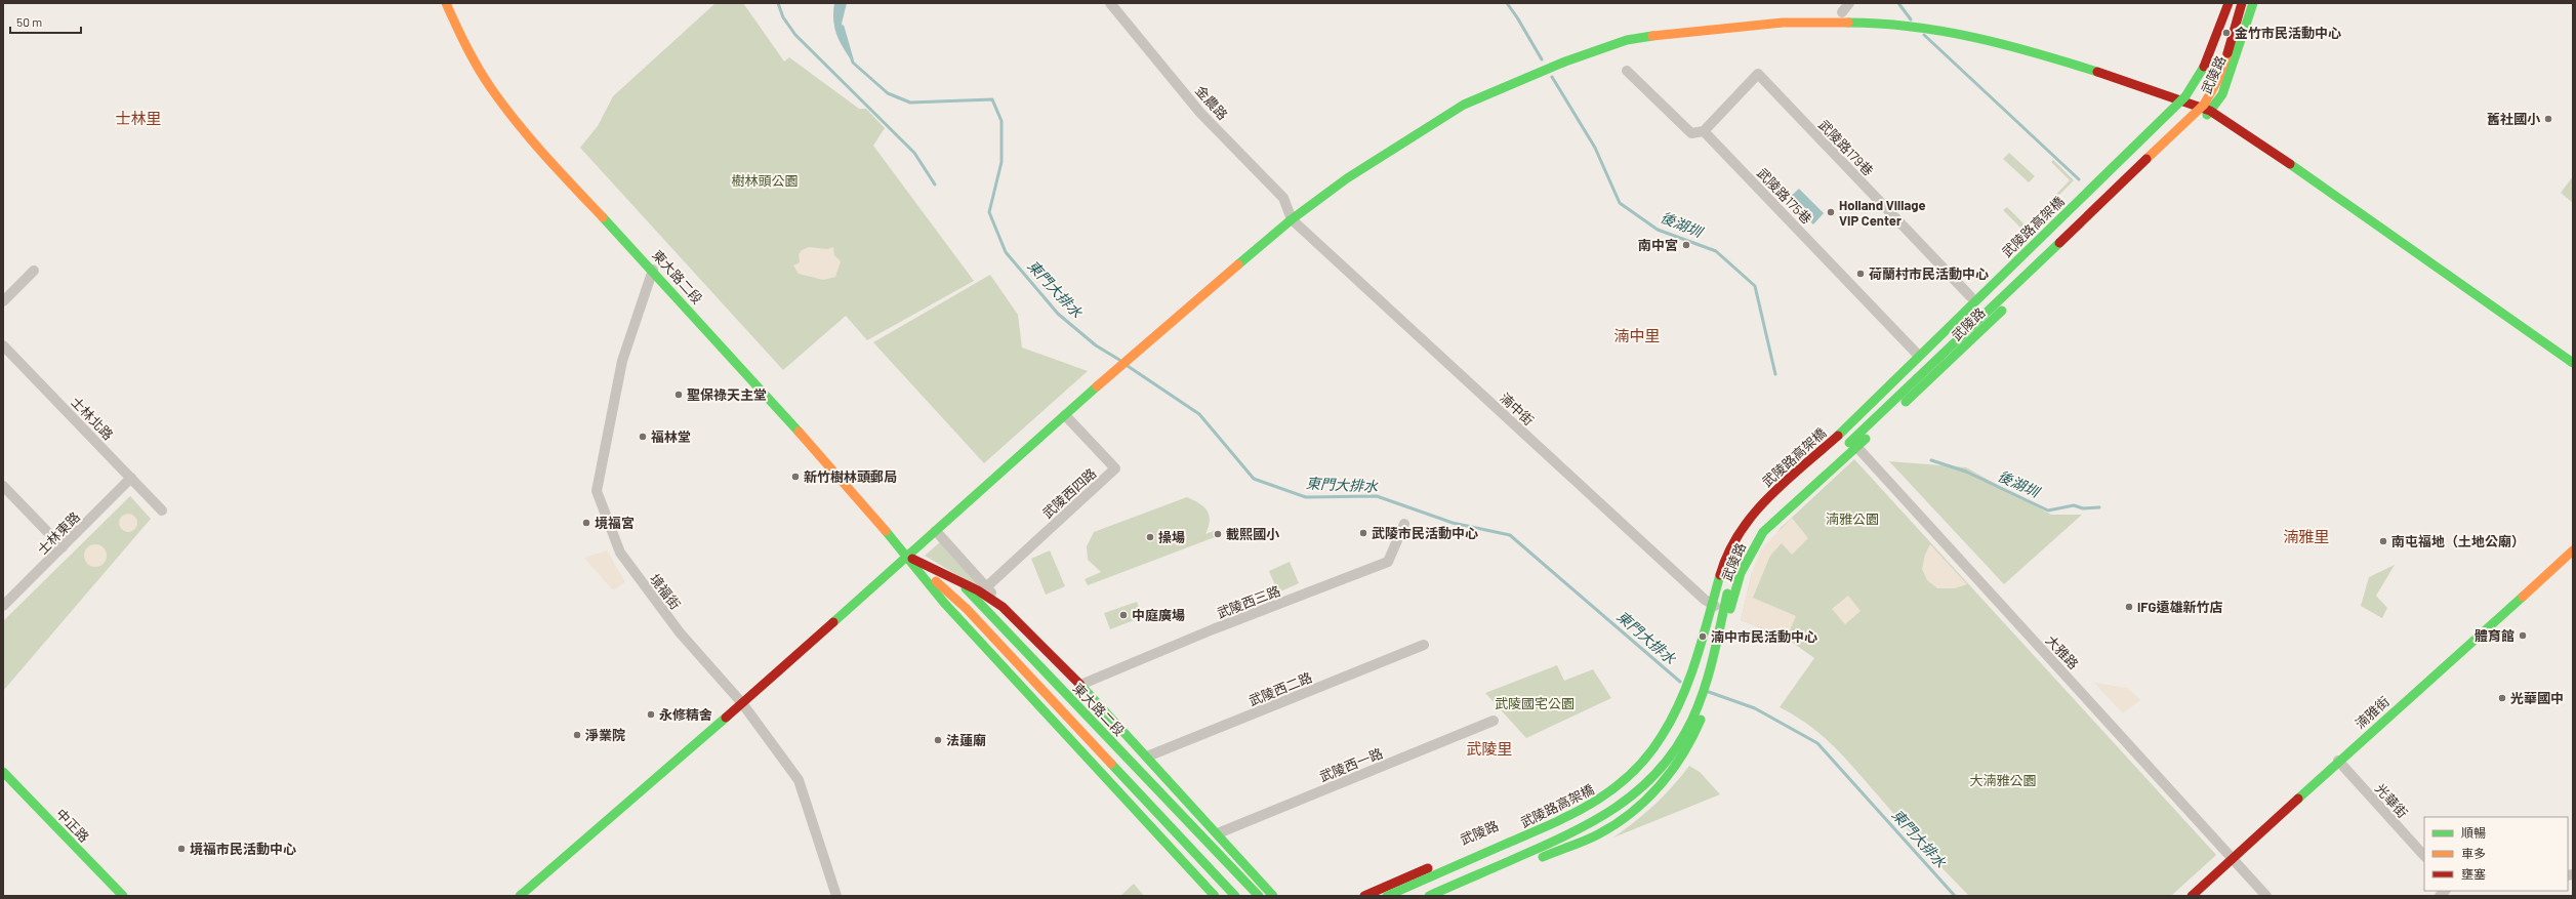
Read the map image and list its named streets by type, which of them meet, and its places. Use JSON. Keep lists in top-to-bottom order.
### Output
{
  "streets": {
    "main road": [
      "武陵路",
      "武陵路高架橋",
      "東大路二段",
      "湳雅街",
      "中正路"
    ],
    "street": [
      "金農路",
      "武陵路179巷",
      "武陵路175巷",
      "湳中街",
      "士林北路",
      "武陵西四路",
      "士林東路",
      "境福街",
      "武陵西三路",
      "大雅路",
      "武陵西二路",
      "武陵西一路",
      "光華街"
    ]
  },
  "crossings": [
    ["武陵路", "武陵路179巷"],
    ["武陵路", "武陵路175巷"],
    ["武陵路", "湳中街"],
    ["武陵路", "大雅路"],
    ["金農路", "湳中街"],
    ["武陵路179巷", "武陵路175巷"],
    ["東大路二段", "武陵西四路"],
    ["東大路二段", "境福街"],
    ["東大路二段", "武陵西三路"],
    ["東大路二段", "武陵西二路"],
    ["東大路二段", "武陵西一路"],
    ["士林北路", "士林東路"],
    ["大雅路", "湳雅街"],
    ["湳雅街", "光華街"]
  ],
  "districts": [
    "士林里",
    "湳中里",
    "湳雅里",
    "武陵里"
  ],
  "water": ["後湖圳", "東門大排水"],
  "parks": [
    "樹林頭公園",
    "湳雅公園",
    "武陵國宅公園",
    "大湳雅公園"
  ],
  "places": [
    "金竹市民活動中心",
    "舊社國小",
    "Holland Village VIP Center",
    "南中宮",
    "荷蘭村市民活動中心",
    "聖保祿天主堂",
    "福林堂",
    "新竹樹林頭郵局",
    "境福宮",
    "武陵市民活動中心",
    "載熙國小",
    "操場",
    "南屯福地（土地公廟）",
    "iFG遠雄新竹店",
    "中庭廣場",
    "體育館",
    "湳中市民活動中心",
    "光華國中",
    "永修精舍",
    "淨業院",
    "法蓮廟",
    "境福市民活動中心"
  ],
  "legend": ["順暢", "車多", "壅塞"],
  "scale_bar": "50 m"
}
